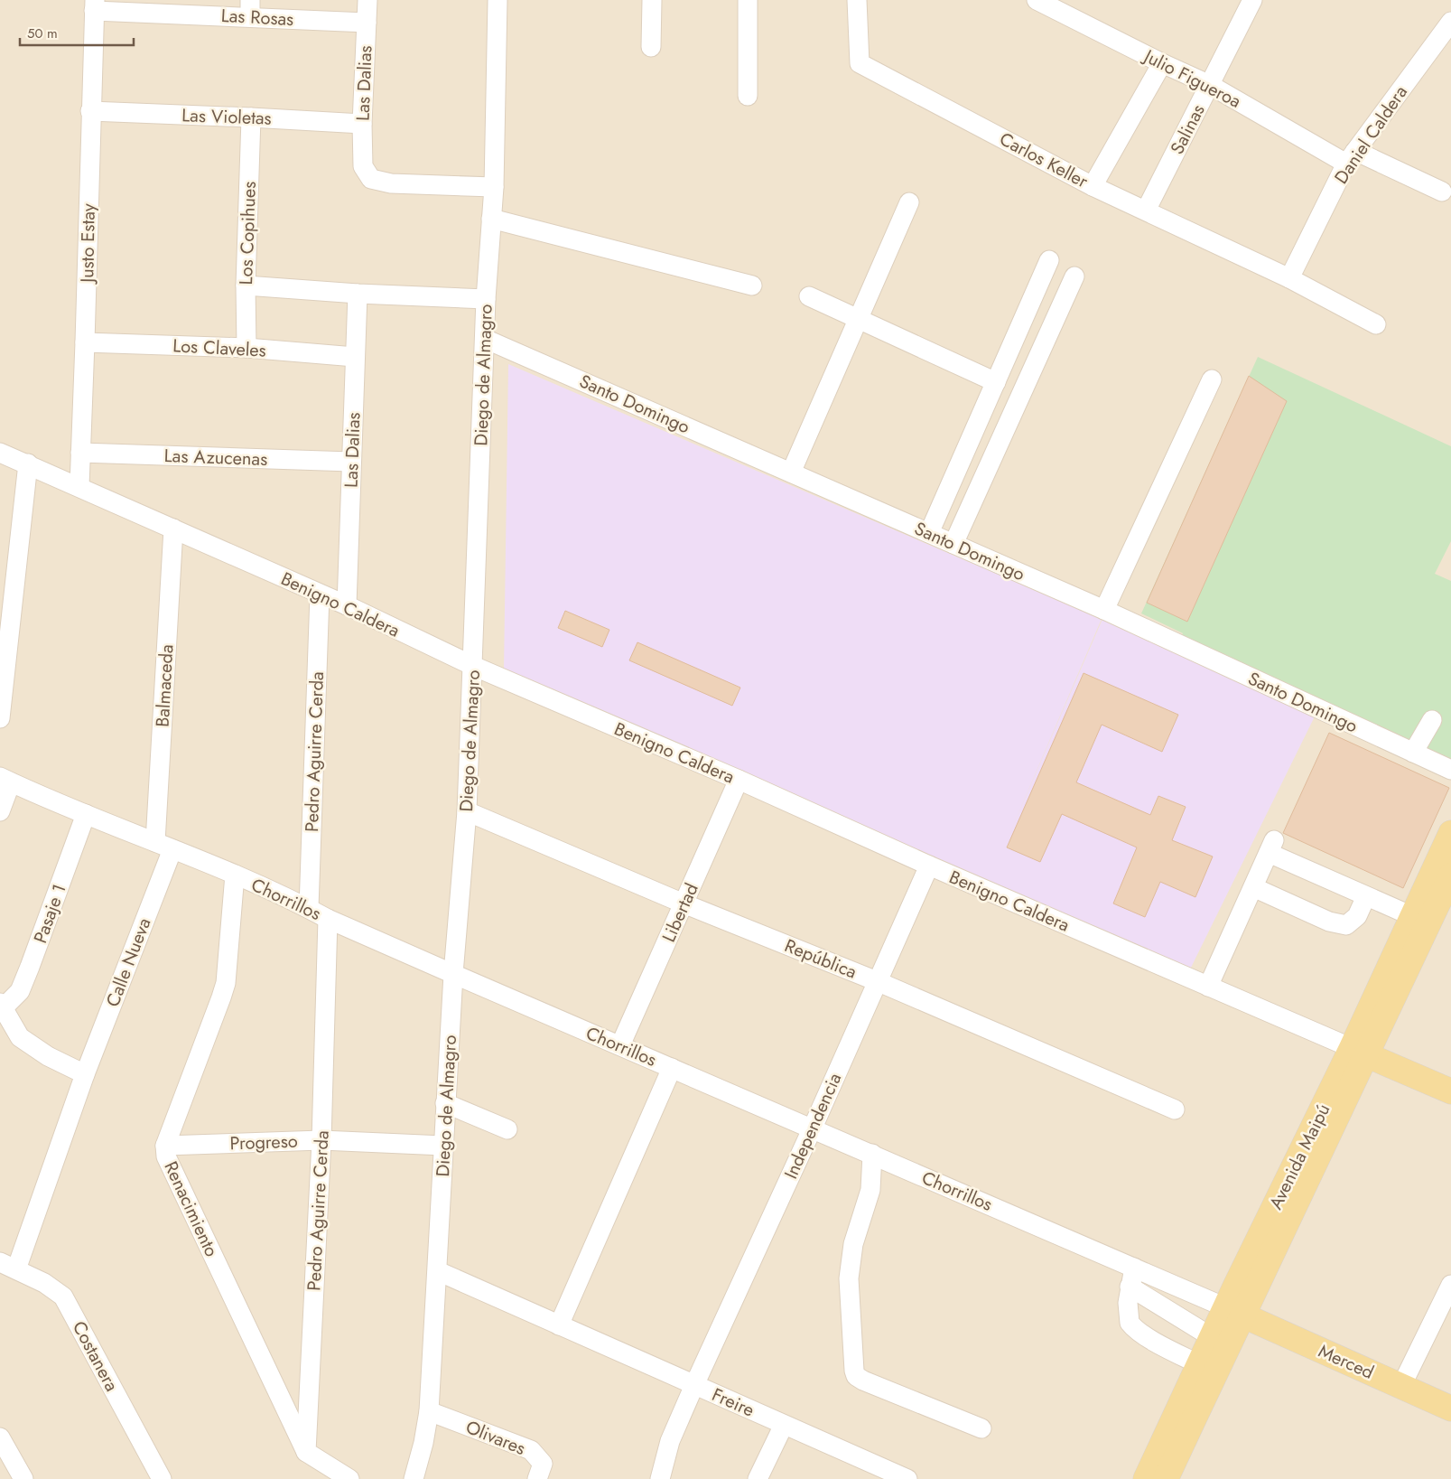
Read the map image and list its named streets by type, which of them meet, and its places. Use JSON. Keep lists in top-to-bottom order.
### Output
{
  "streets": {
    "main road": ["Avenida Maipú", "Merced"],
    "street": [
      "Las Rosas",
      "Julio Figueroa",
      "Las Dalias",
      "Las Violetas",
      "Salinas",
      "Daniel Caldera",
      "Carlos Keller",
      "Los Copihues",
      "Justo Estay",
      "Los Claveles",
      "Diego de Almagro",
      "Santo Domingo",
      "Las Azucenas",
      "Benigno Caldera",
      "Balmaceda",
      "Pedro Aguirre Cerda",
      "Chorrillos",
      "Libertad",
      "Pasaje 1",
      "República",
      "Calle Nueva",
      "Independencia",
      "Progreso",
      "Renacimiento",
      "Costanera",
      "Freire",
      "Olivares"
    ]
  },
  "crossings": [
    ["Las Rosas", "Las Dalias"],
    ["Las Rosas", "Justo Estay"],
    ["Julio Figueroa", "Salinas"],
    ["Julio Figueroa", "Daniel Caldera"],
    ["Las Dalias", "Las Violetas"],
    ["Las Dalias", "Los Claveles"],
    ["Las Dalias", "Diego de Almagro"],
    ["Las Dalias", "Las Azucenas"],
    ["Las Dalias", "Benigno Caldera"],
    ["Las Violetas", "Los Copihues"],
    ["Las Violetas", "Justo Estay"],
    ["Salinas", "Carlos Keller"],
    ["Daniel Caldera", "Carlos Keller"],
    ["Los Copihues", "Los Claveles"],
    ["Justo Estay", "Los Claveles"],
    ["Justo Estay", "Las Azucenas"],
    ["Justo Estay", "Benigno Caldera"],
    ["Diego de Almagro", "Santo Domingo"],
    ["Diego de Almagro", "Benigno Caldera"],
    ["Diego de Almagro", "Chorrillos"],
    ["Diego de Almagro", "República"],
    ["Diego de Almagro", "Progreso"],
    ["Diego de Almagro", "Freire"],
    ["Diego de Almagro", "Olivares"],
    ["Benigno Caldera", "Balmaceda"],
    ["Benigno Caldera", "Pedro Aguirre Cerda"],
    ["Benigno Caldera", "Libertad"],
    ["Benigno Caldera", "Independencia"],
    ["Benigno Caldera", "Avenida Maipú"],
    ["Balmaceda", "Chorrillos"],
    ["Balmaceda", "Calle Nueva"],
    ["Pedro Aguirre Cerda", "Chorrillos"],
    ["Pedro Aguirre Cerda", "Progreso"],
    ["Pedro Aguirre Cerda", "Renacimiento"],
    ["Chorrillos", "Libertad"],
    ["Chorrillos", "Pasaje 1"],
    ["Chorrillos", "Calle Nueva"],
    ["Chorrillos", "Independencia"],
    ["Chorrillos", "Avenida Maipú"],
    ["Chorrillos", "Renacimiento"],
    ["Chorrillos", "Merced"],
    ["Libertad", "República"],
    ["República", "Independencia"],
    ["Calle Nueva", "Costanera"],
    ["Independencia", "Freire"],
    ["Progreso", "Renacimiento"],
    ["Avenida Maipú", "Merced"]
  ],
  "scale_bar": "50 m"
}
